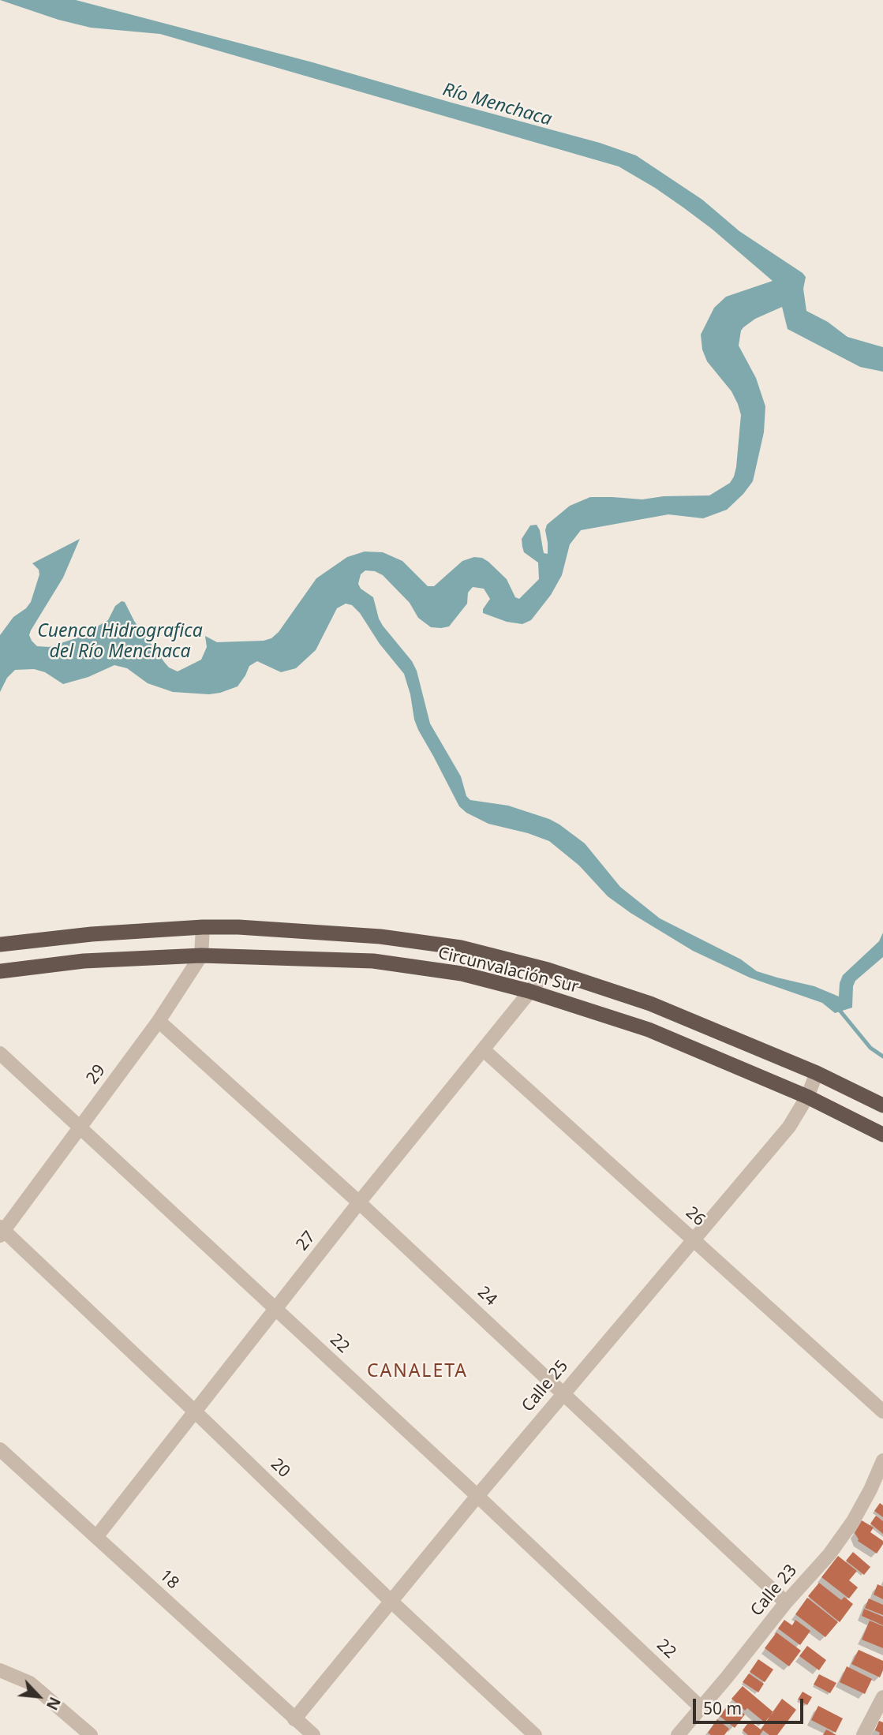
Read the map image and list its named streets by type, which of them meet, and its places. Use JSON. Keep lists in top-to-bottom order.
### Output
{
  "streets": {
    "highway": ["Circunvalación Sur"],
    "street": [
      "29",
      "26",
      "27",
      "24",
      "22",
      "Calle 25",
      "20",
      "18",
      "Calle 23"
    ]
  },
  "crossings": [
    ["Circunvalación Sur", "29"],
    ["Circunvalación Sur", "27"],
    ["Circunvalación Sur", "Calle 25"],
    ["29", "24"],
    ["29", "22"],
    ["29", "20"],
    ["26", "27"],
    ["26", "Calle 25"],
    ["27", "24"],
    ["27", "22"],
    ["27", "20"],
    ["27", "18"],
    ["24", "Calle 25"],
    ["24", "Calle 23"],
    ["22", "Calle 25"],
    ["22", "Calle 23"],
    ["Calle 25", "20"],
    ["Calle 25", "18"]
  ],
  "districts": ["CANALETA"],
  "water": ["Río Menchaca", "Cuenca Hidrografica del Río Menchaca"],
  "scale_bar": "50 m",
  "north": "bottom right"
}
